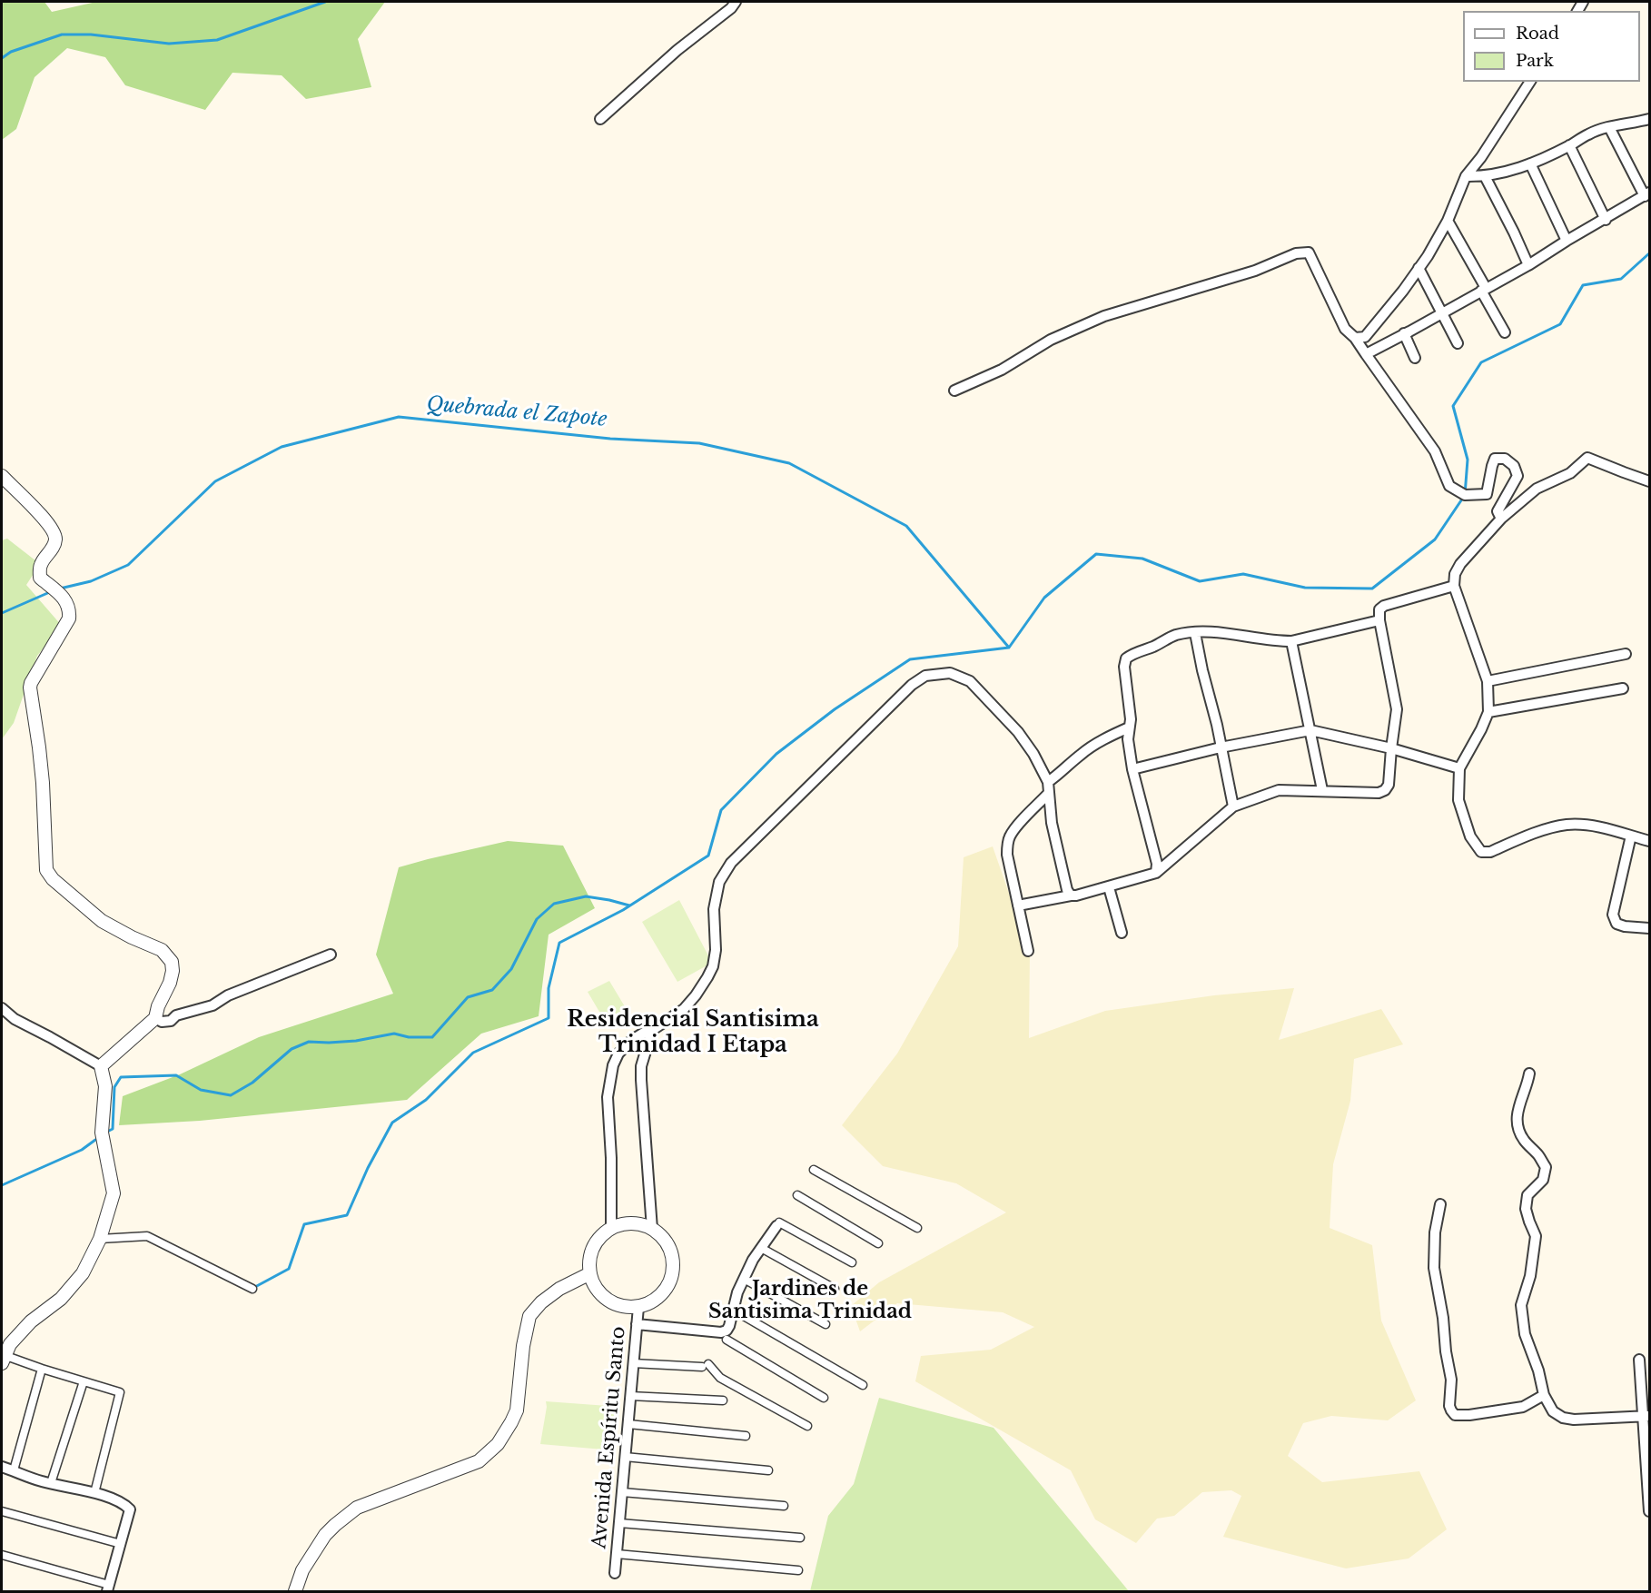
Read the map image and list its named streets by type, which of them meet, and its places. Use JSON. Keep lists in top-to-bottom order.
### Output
{
  "streets": {
    "street": ["Avenida Espíritu Santo"]
  },
  "districts": ["Residencial Santisima Trinidad I Etapa", "Jardines de Santisima Trinidad"],
  "water": ["Quebrada el Zapote"],
  "legend": ["Road", "Park"]
}
